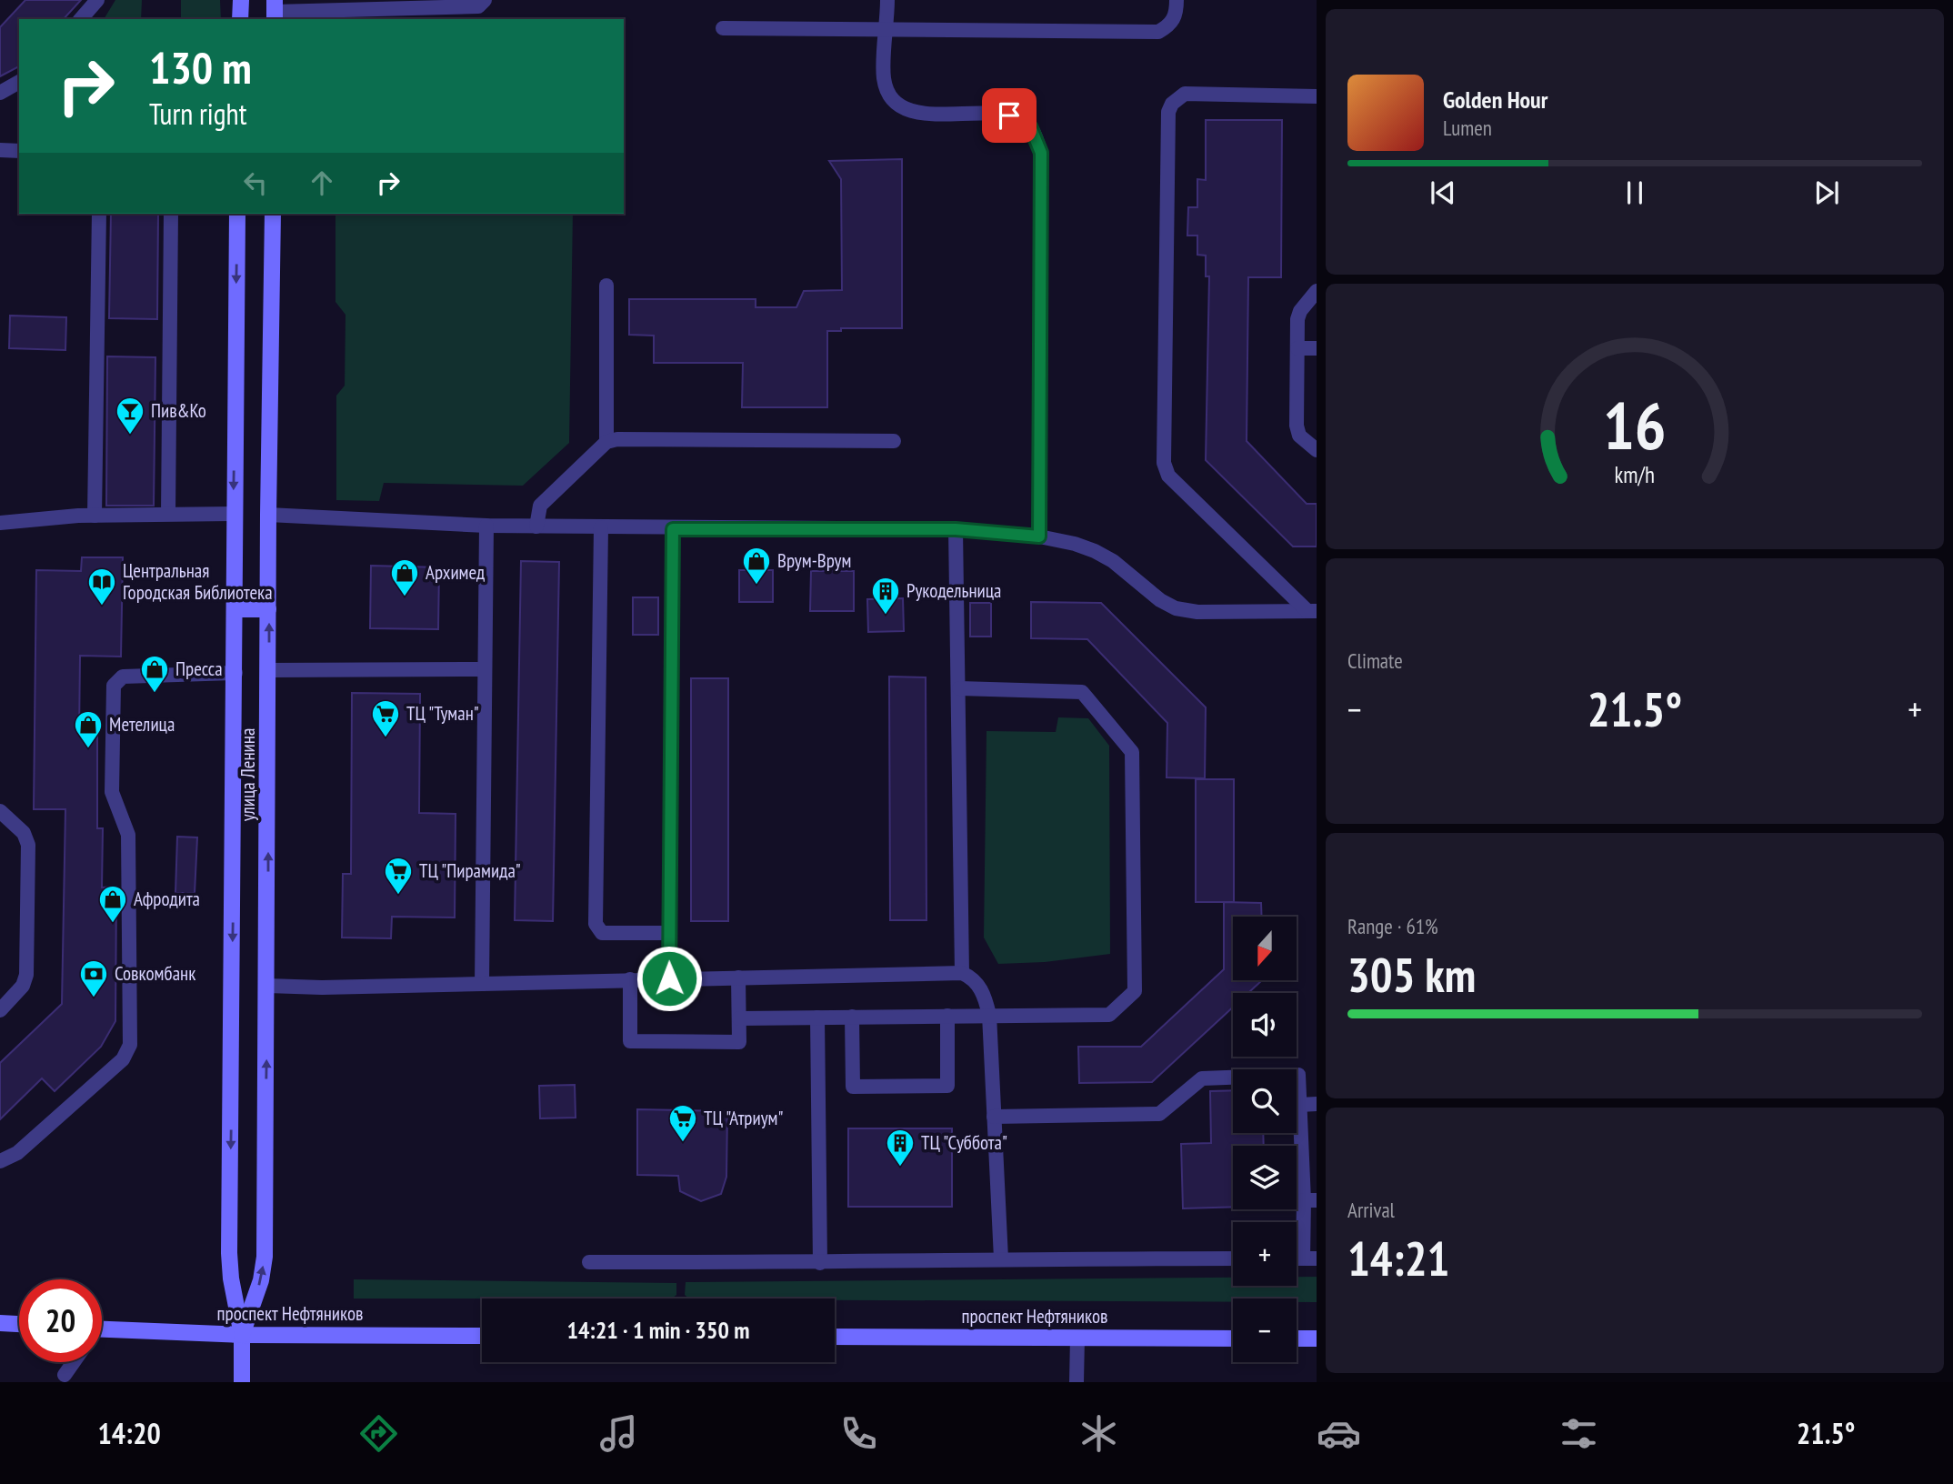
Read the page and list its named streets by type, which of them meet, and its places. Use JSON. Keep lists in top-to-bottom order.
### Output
{
  "streets": {
    "main road": ["улица Ленина", "проспект Нефтяников"]
  },
  "crossings": [
    ["улица Ленина", "проспект Нефтяников"]
  ],
  "places": {
    "bar": ["Пив&Ко"],
    "shop": [
      "Врум-Врум",
      "Архимед",
      "Пресса",
      "Метелица",
      "Афродита"
    ],
    "library": ["Центральная Городская Библиотека"],
    "building": ["Рукодельница", "ТЦ \"Суббота\""],
    "supermarket": ["ТЦ \"Туман\"", "ТЦ \"Пирамида\"", "ТЦ \"Атриум\""],
    "bank": ["Совкомбанк"]
  },
  "north": "bottom",
  "page": {
    "turn": ["130 m", "Turn right"],
    "song": ["Golden Hour", "Lumen"],
    "tile": [
      "Climate",
      ["Range · 61%", "305 km"],
      ["Arrival", "14:21"]
    ],
    "heat": ["−", "21.5°", "+"],
    "map_buttons": ["+", "−"],
    "limit": "20",
    "trip": "14:21 · 1 min · 350 m",
    "tabs": ["14:20", "21.5°"],
    "gauge": ["16", "km/h"]
  }
}
